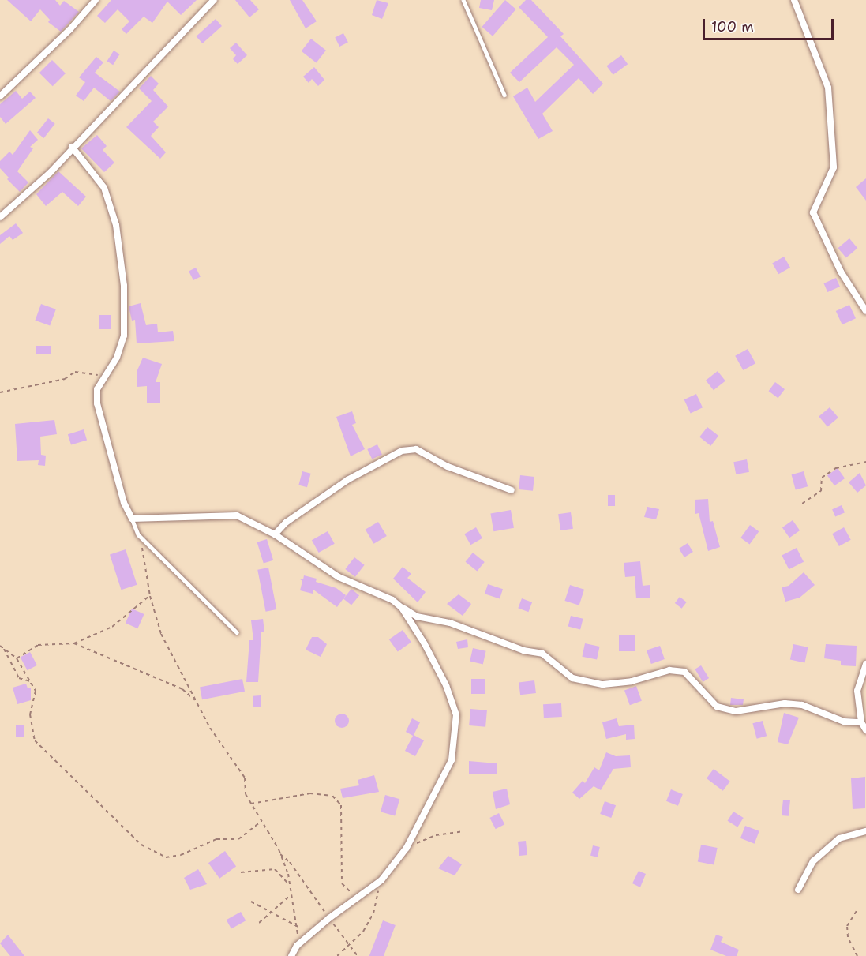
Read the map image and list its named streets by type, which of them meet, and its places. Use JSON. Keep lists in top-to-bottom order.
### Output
{
  "scale_bar": "100 m"
}
